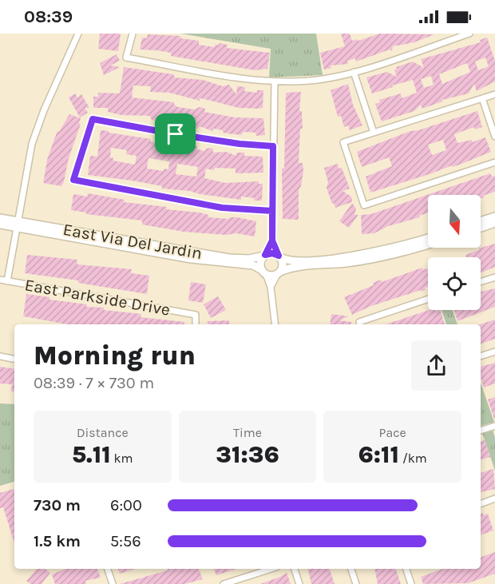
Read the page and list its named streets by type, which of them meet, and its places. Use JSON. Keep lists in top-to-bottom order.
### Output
{
  "streets": {
    "street": ["East Via Del Jardin", "East Parkside Drive"]
  },
  "north": "bottom",
  "page": {
    "status": "08:39",
    "heading": ["Morning run", "08:39 · 7 × 730 m"],
    "stats": [
      ["Distance", "5.11 km"],
      ["Time", "31:36"],
      ["Pace", "6:11 /km"]
    ],
    "list": [
      {
        "name": "730 m",
        "note": "6:00"
      },
      {
        "name": "1.5 km",
        "note": "5:56"
      }
    ]
  }
}
